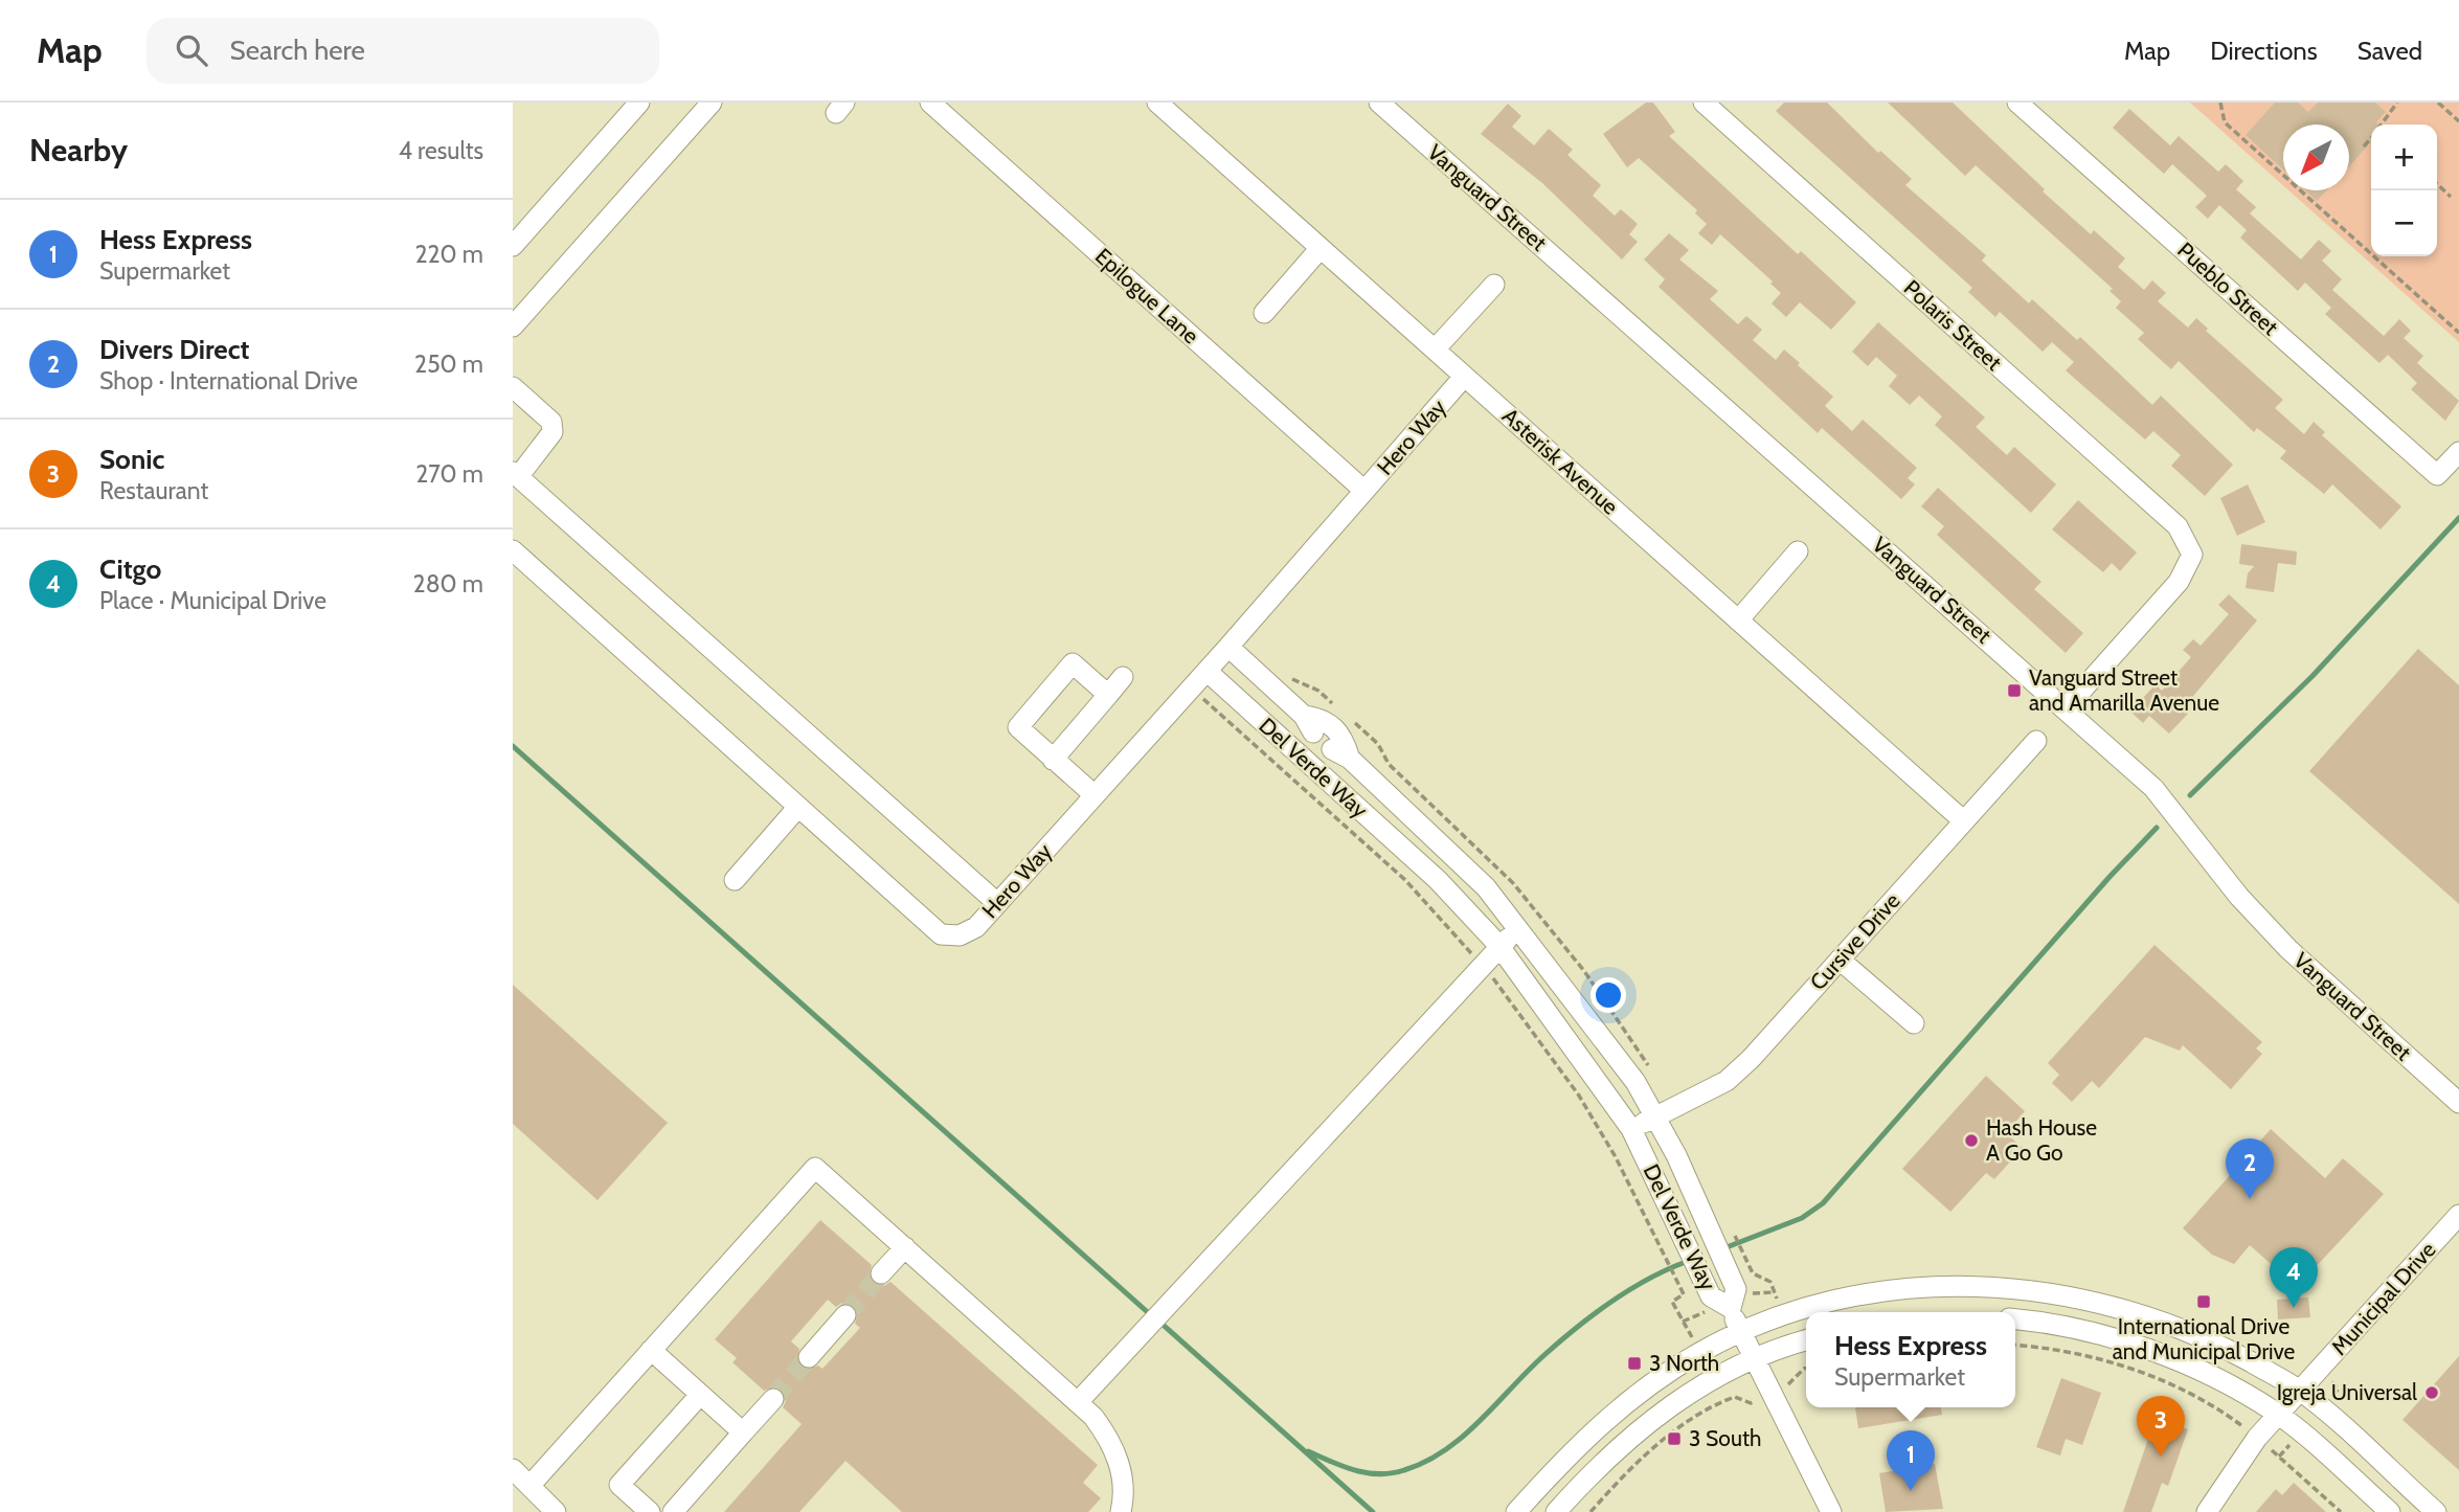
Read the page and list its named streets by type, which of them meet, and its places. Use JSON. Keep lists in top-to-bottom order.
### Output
{
  "streets": {
    "street": [
      "Vanguard Street",
      "Pueblo Street",
      "Epilogue Lane",
      "Polaris Street",
      "Hero Way",
      "Asterisk Avenue",
      "Del Verde Way",
      "Cursive Drive",
      "Municipal Drive"
    ]
  },
  "crossings": [
    ["Vanguard Street", "Polaris Street"],
    ["Epilogue Lane", "Hero Way"],
    ["Hero Way", "Asterisk Avenue"],
    ["Hero Way", "Del Verde Way"],
    ["Asterisk Avenue", "Cursive Drive"],
    ["Del Verde Way", "Cursive Drive"]
  ],
  "places": {
    "transit": [
      "Vanguard Street and Amarilla Avenue",
      "International Drive and Municipal Drive",
      "3 North",
      "3 South"
    ],
    "other": ["Hash House A Go Go", "Igreja Universal"]
  },
  "north": "bottom left",
  "page": {
    "header": "Map",
    "search": "Search here",
    "nav": ["Map", "Directions", "Saved"],
    "heading": ["Nearby", "4 results"],
    "map_buttons": ["+", "−"],
    "list": [
      {
        "mark": "1",
        "name": "Hess Express",
        "note": "Supermarket",
        "value": "220 m"
      },
      {
        "mark": "2",
        "name": "Divers Direct",
        "note": "Shop · International Drive",
        "value": "250 m"
      },
      {
        "mark": "3",
        "name": "Sonic",
        "note": "Restaurant",
        "value": "270 m"
      },
      {
        "mark": "4",
        "name": "Citgo",
        "note": "Place · Municipal Drive",
        "value": "280 m"
      }
    ],
    "pins": [
      "2",
      "4",
      "3",
      "1"
    ],
    "popup": ["Hess Express", "Supermarket"]
  }
}
